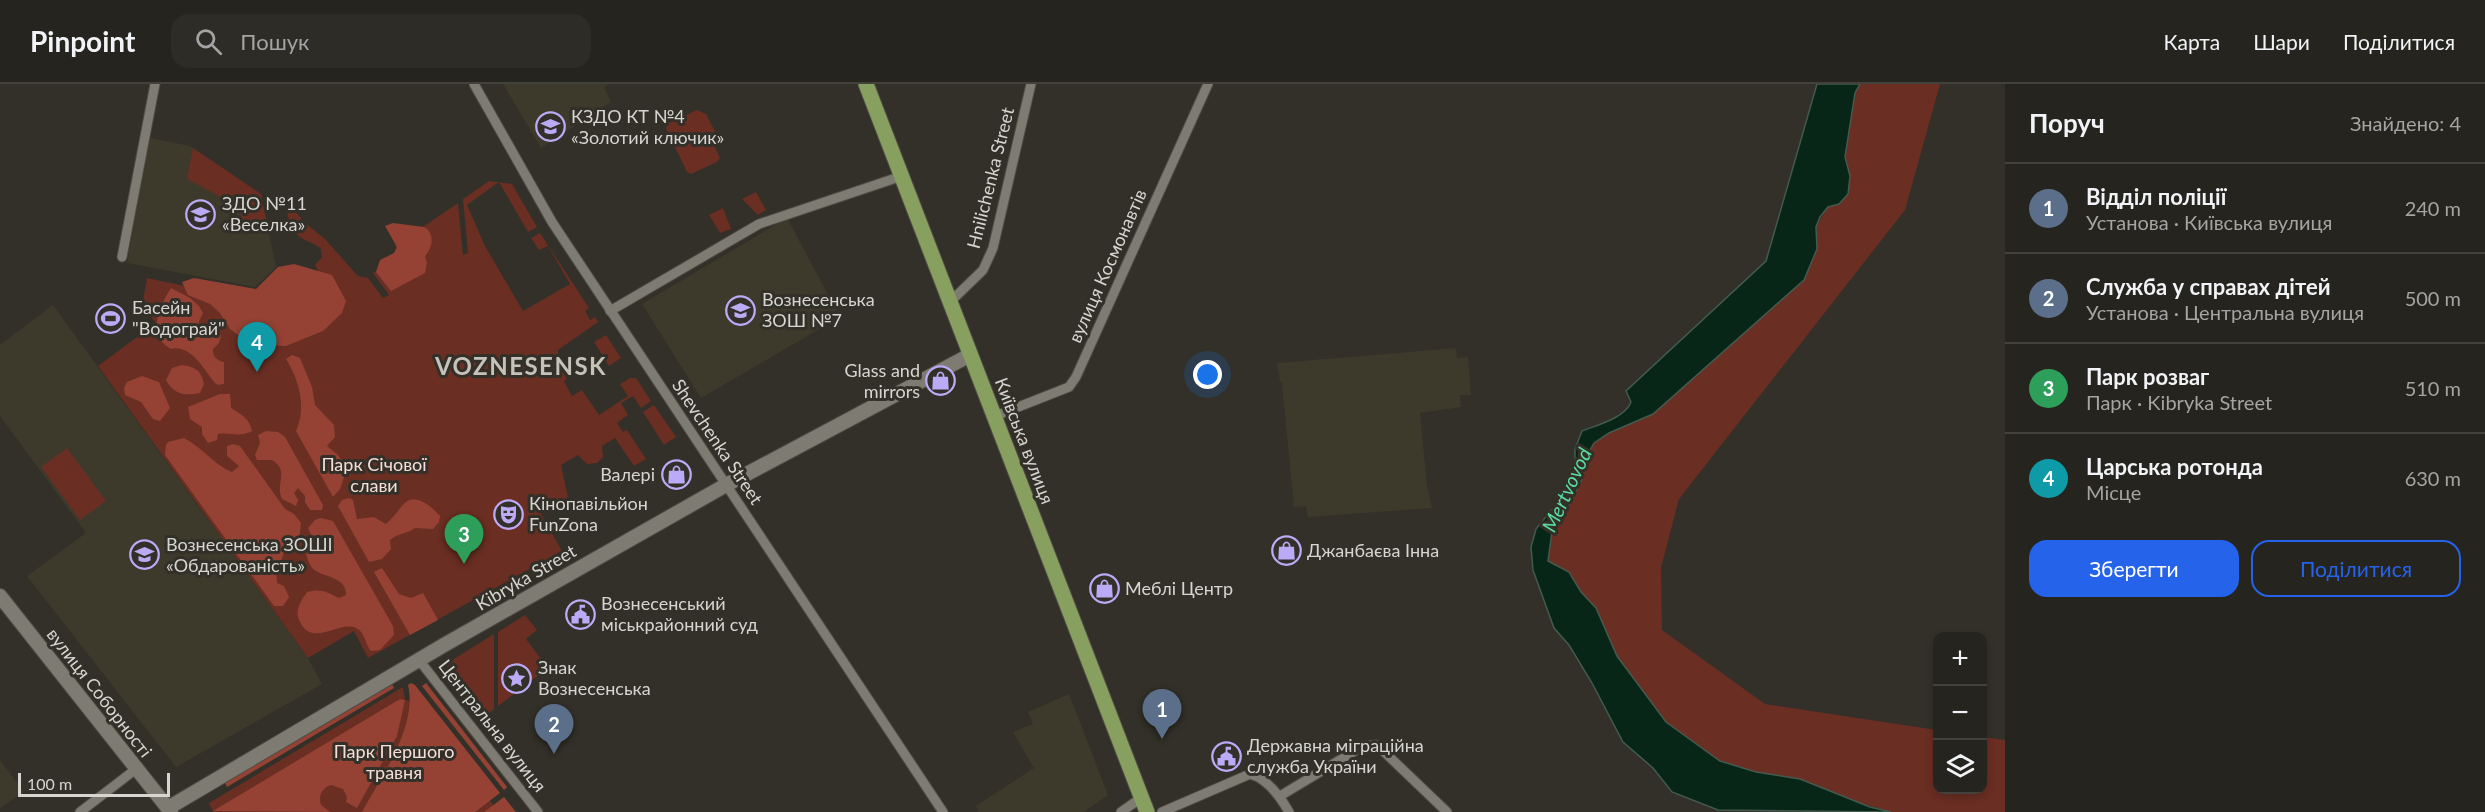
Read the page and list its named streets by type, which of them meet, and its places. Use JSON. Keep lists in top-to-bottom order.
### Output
{
  "streets": {
    "main road": ["Київська вулиця", "Kibryka Street", "вулиця Соборності"],
    "street": [
      "Hnilichenka Street",
      "вулиця Космонавтів",
      "Shevchenka Street",
      "Центральна вулиця"
    ]
  },
  "crossings": [
    ["Hnilichenka Street", "Київська вулиця"],
    ["вулиця Космонавтів", "Київська вулиця"],
    ["Київська вулиця", "Kibryka Street"],
    ["Shevchenka Street", "Kibryka Street"],
    ["Kibryka Street", "вулиця Соборності"],
    ["Kibryka Street", "Центральна вулиця"]
  ],
  "districts": ["VOZNESENSK"],
  "water": ["Mertvovod"],
  "parks": ["Парк Січової слави", "Парк Першого травня"],
  "places": {
    "school or university": [
      "КЗДО КТ №4 «Золотий ключик»",
      "ЗДО №11 «Веселка»",
      "Вознесенська ЗОШ №7",
      "Вознесенська ЗОШІ «Обдарованість»"
    ],
    "sports": ["Басейн \"Водограй\""],
    "shop": [
      "Glass and mirrors",
      "Валері",
      "Джанбаєва Інна",
      "Меблі Центр"
    ],
    "theatre": ["Кінопавільйон FunZona"],
    "public building": ["Вознесенський міськрайонний суд", "Державна міграційна служба України"],
    "place": ["Знак Вознесенська"]
  },
  "scale_bar": "100 m",
  "page": {
    "header": "Pinpoint",
    "search": "Пошук",
    "nav": ["Карта", "Шари", "Поділитися"],
    "heading": ["Поруч", "Знайдено: 4"],
    "list": [
      {
        "mark": "1",
        "name": "Відділ поліції",
        "note": "Установа · Київська вулиця",
        "value": "240 m"
      },
      {
        "mark": "2",
        "name": "Служба у справах дітей",
        "note": "Установа · Центральна вулиця",
        "value": "500 m"
      },
      {
        "mark": "3",
        "name": "Парк розваг",
        "note": "Парк · Kibryka Street",
        "value": "510 m"
      },
      {
        "mark": "4",
        "name": "Царська ротонда",
        "note": "Місце",
        "value": "630 m"
      }
    ],
    "pins": [
      "4",
      "3",
      "1",
      "2"
    ],
    "buttons": ["Зберегти", "Поділитися"],
    "map_buttons": ["+", "−"],
    "scale": "100 m"
  }
}
